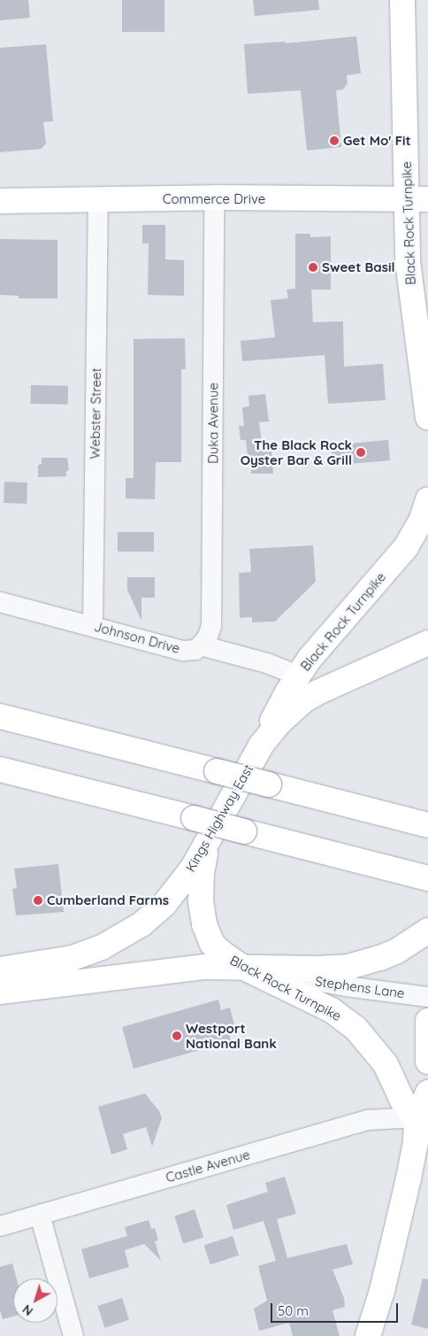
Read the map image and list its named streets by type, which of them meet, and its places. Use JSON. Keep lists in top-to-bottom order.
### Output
{
  "streets": {
    "main road": ["Commerce Drive", "Black Rock Turnpike", "Kings Highway East"],
    "street": [
      "Webster Street",
      "Duka Avenue",
      "Johnson Drive",
      "Stephens Lane",
      "Castle Avenue"
    ]
  },
  "crossings": [
    ["Commerce Drive", "Black Rock Turnpike"],
    ["Commerce Drive", "Webster Street"],
    ["Commerce Drive", "Duka Avenue"],
    ["Black Rock Turnpike", "Johnson Drive"],
    ["Black Rock Turnpike", "Kings Highway East"],
    ["Black Rock Turnpike", "Stephens Lane"],
    ["Black Rock Turnpike", "Castle Avenue"],
    ["Webster Street", "Johnson Drive"],
    ["Duka Avenue", "Johnson Drive"]
  ],
  "places": [
    "Get Mo' Fit",
    "Sweet Basil",
    "The Black Rock Oyster Bar & Grill",
    "Cumberland Farms",
    "Westport National Bank"
  ],
  "scale_bar": "50 m",
  "north": "bottom left"
}
